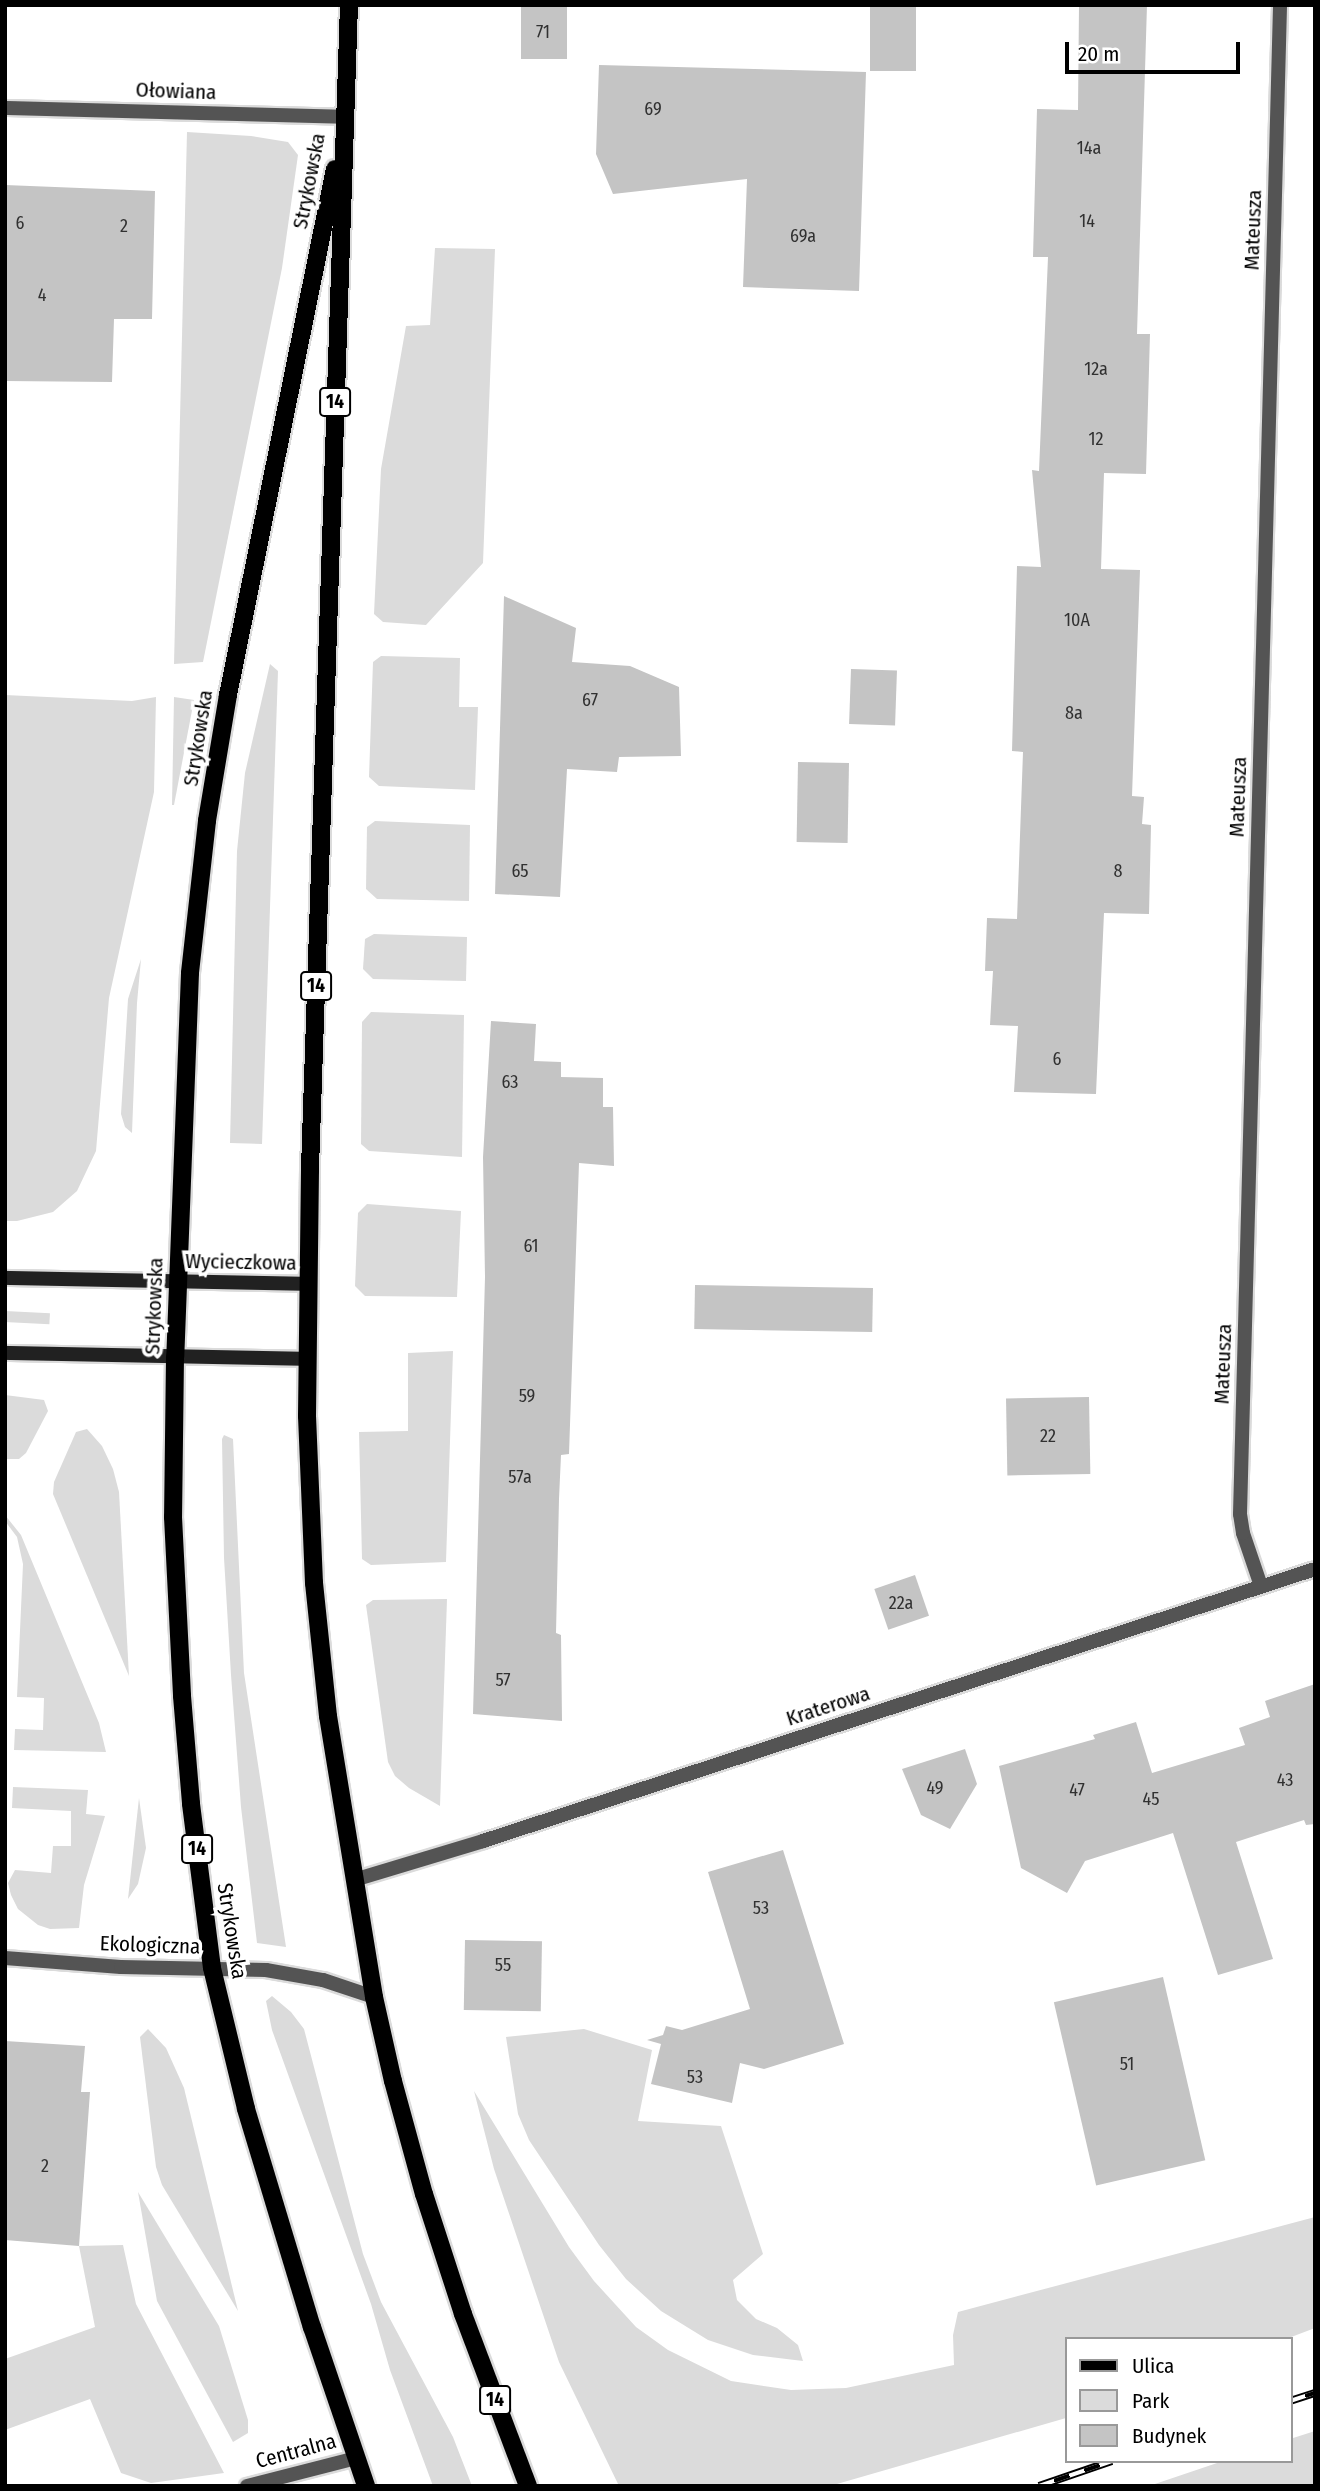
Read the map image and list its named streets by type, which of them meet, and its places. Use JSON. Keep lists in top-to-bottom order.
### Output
{
  "streets": {
    "main road": ["Strykowska", "14"],
    "street": [
      "Ołowiana",
      "Mateusza",
      "Wycieczkowa",
      "Kraterowa",
      "Ekologiczna",
      "Centralna"
    ]
  },
  "crossings": [
    ["Ołowiana", "Strykowska"],
    ["Strykowska", "Wycieczkowa"],
    ["Strykowska", "Kraterowa"],
    ["Strykowska", "Ekologiczna"],
    ["Strykowska", "Centralna"],
    ["Mateusza", "Kraterowa"]
  ],
  "house_numbers": [
    "71",
    "69",
    "14a",
    "14",
    "6",
    "2",
    "69a",
    "4",
    "12a",
    "12",
    "10A",
    "67",
    "8a",
    "65",
    "8",
    "6",
    "63",
    "61",
    "59",
    "22",
    "57a",
    "22a",
    "57",
    "43",
    "49",
    "47",
    "45",
    "53",
    "55",
    "51",
    "53",
    "2"
  ],
  "legend": ["Ulica", "Park", "Budynek"],
  "scale_bar": "20 m"
}
